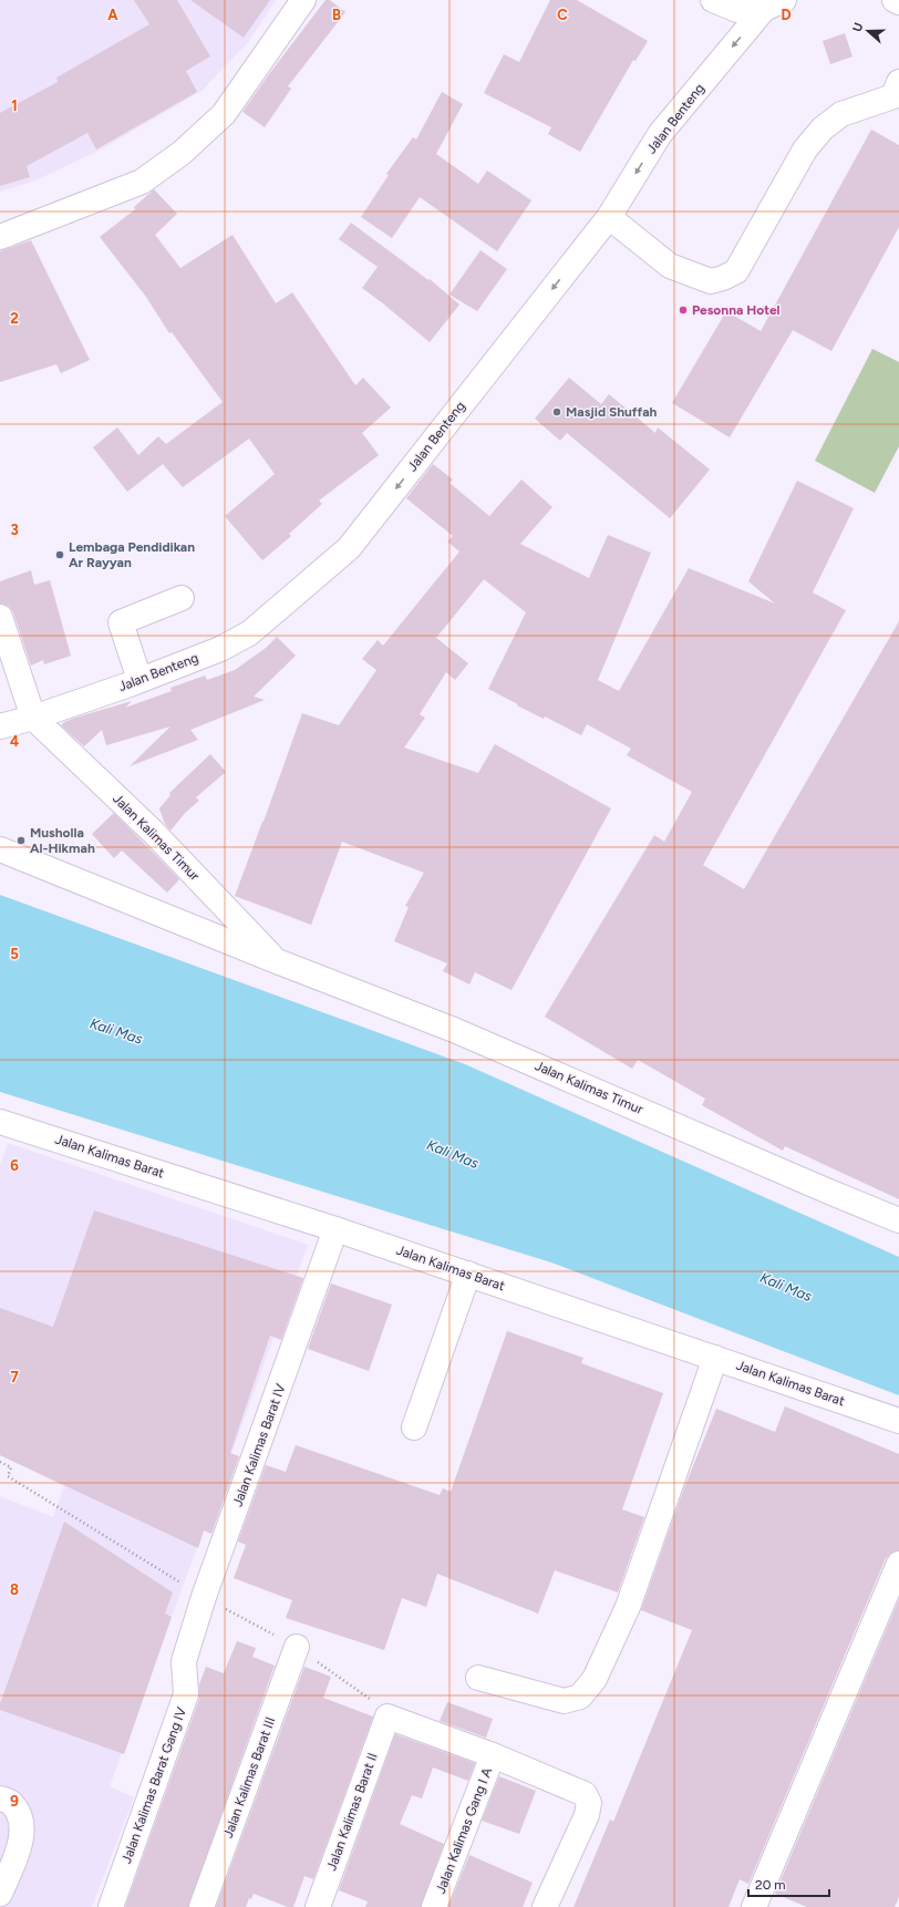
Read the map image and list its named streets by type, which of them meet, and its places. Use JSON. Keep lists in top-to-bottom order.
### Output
{
  "streets": {
    "main road": [
      "Jalan Benteng",
      "Jalan Kalimas Timur",
      "Jalan Kalimas Barat",
      "Jalan Kalimas Barat IV",
      "Jalan Kalimas Barat III",
      "Jalan Kalimas Barat Gang IV",
      "Jalan Kalimas Barat II",
      "Jalan Kalimas Gang I A"
    ]
  },
  "crossings": [
    ["Jalan Benteng", "Jalan Kalimas Timur"],
    ["Jalan Kalimas Barat", "Jalan Kalimas Barat IV"],
    ["Jalan Kalimas Barat IV", "Jalan Kalimas Barat Gang IV"],
    ["Jalan Kalimas Barat II", "Jalan Kalimas Gang I A"]
  ],
  "one_way": ["Jalan Benteng"],
  "water": ["Kali Mas"],
  "places": [
    "Pesonna Hotel",
    "Masjid Shuffah",
    "Lembaga Pendidikan Ar Rayyan",
    "Musholla Al-Hikmah"
  ],
  "scale_bar": "20 m",
  "north": "left",
  "grid": {
    "columns": [
      "A",
      "B",
      "C",
      "D"
    ],
    "rows": [
      "1",
      "2",
      "3",
      "4",
      "5",
      "6",
      "7",
      "8",
      "9"
    ]
  }
}
